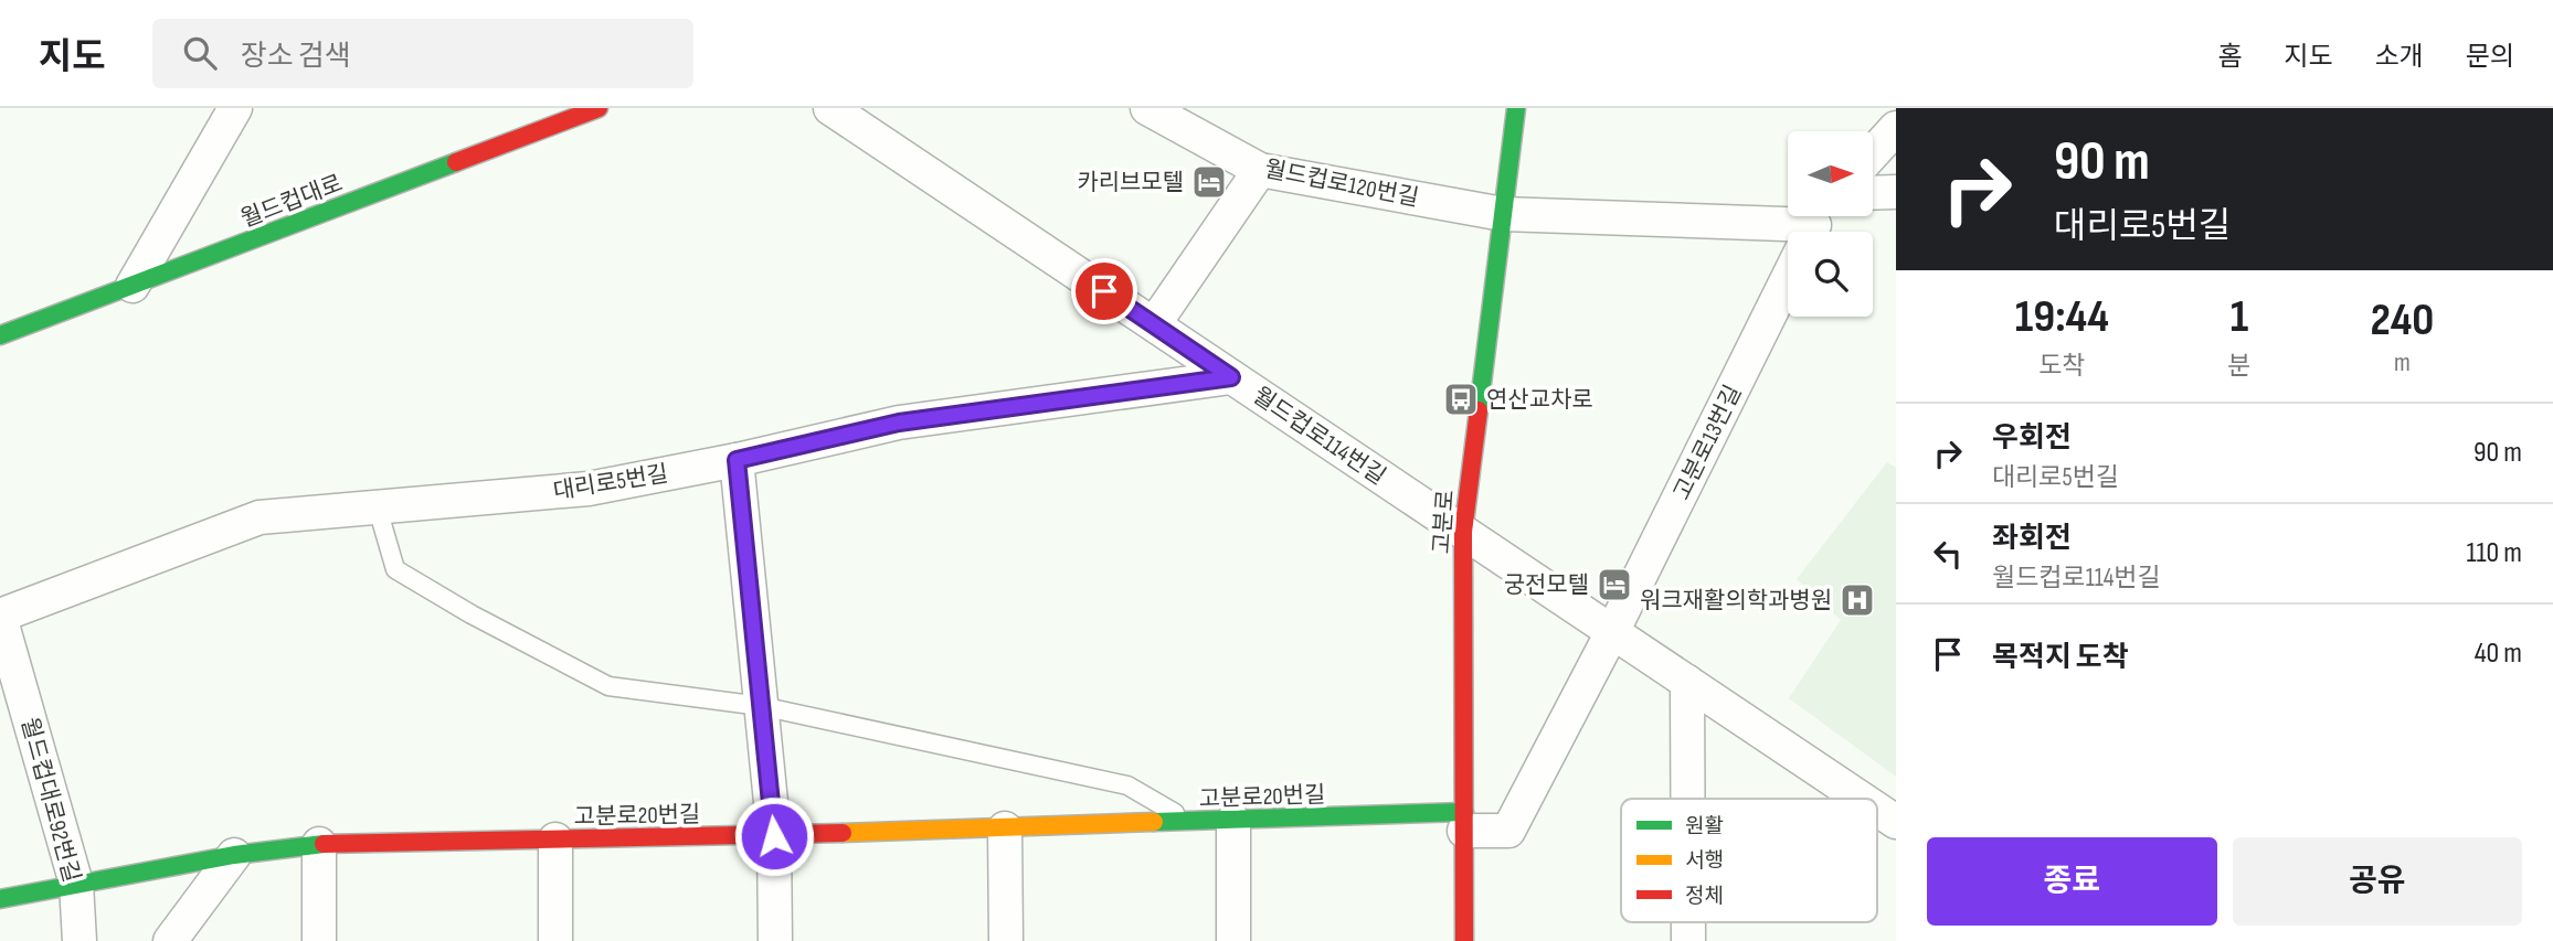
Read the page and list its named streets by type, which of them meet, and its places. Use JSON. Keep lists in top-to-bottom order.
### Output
{
  "streets": {
    "street": [
      "월드컵로120번길",
      "월드컵대로",
      "월드컵로114번길",
      "고분로13번길",
      "대리로5번길",
      "고분로",
      "고분로20번길",
      "월드컵대로92번길"
    ]
  },
  "crossings": [
    ["월드컵로120번길", "고분로"],
    ["월드컵로114번길", "대리로5번길"],
    ["월드컵로114번길", "고분로"],
    ["고분로13번길", "고분로"],
    ["고분로13번길", "고분로20번길"],
    ["대리로5번길", "월드컵대로92번길"],
    ["고분로", "고분로20번길"],
    ["고분로20번길", "월드컵대로92번길"]
  ],
  "places": {
    "hotel": ["카리브모텔", "궁전모텔"],
    "bus stop": ["연산교차로"],
    "hospital": ["워크재활의학과병원"]
  },
  "legend": ["원활", "서행", "정체"],
  "north": "right",
  "page": {
    "header": "지도",
    "search": "장소 검색",
    "nav": [
      "홈",
      "지도",
      "소개",
      "문의"
    ],
    "turn": ["90 m", "대리로5번길"],
    "eta": [
      "19:44",
      "도착",
      "1",
      "분",
      "240",
      "m"
    ],
    "list": [
      {
        "name": "우회전",
        "note": "대리로5번길",
        "value": "90 m"
      },
      {
        "name": "좌회전",
        "note": "월드컵로114번길",
        "value": "110 m"
      },
      {
        "name": "목적지 도착",
        "value": "40 m"
      }
    ],
    "buttons": ["종료", "공유"]
  }
}
